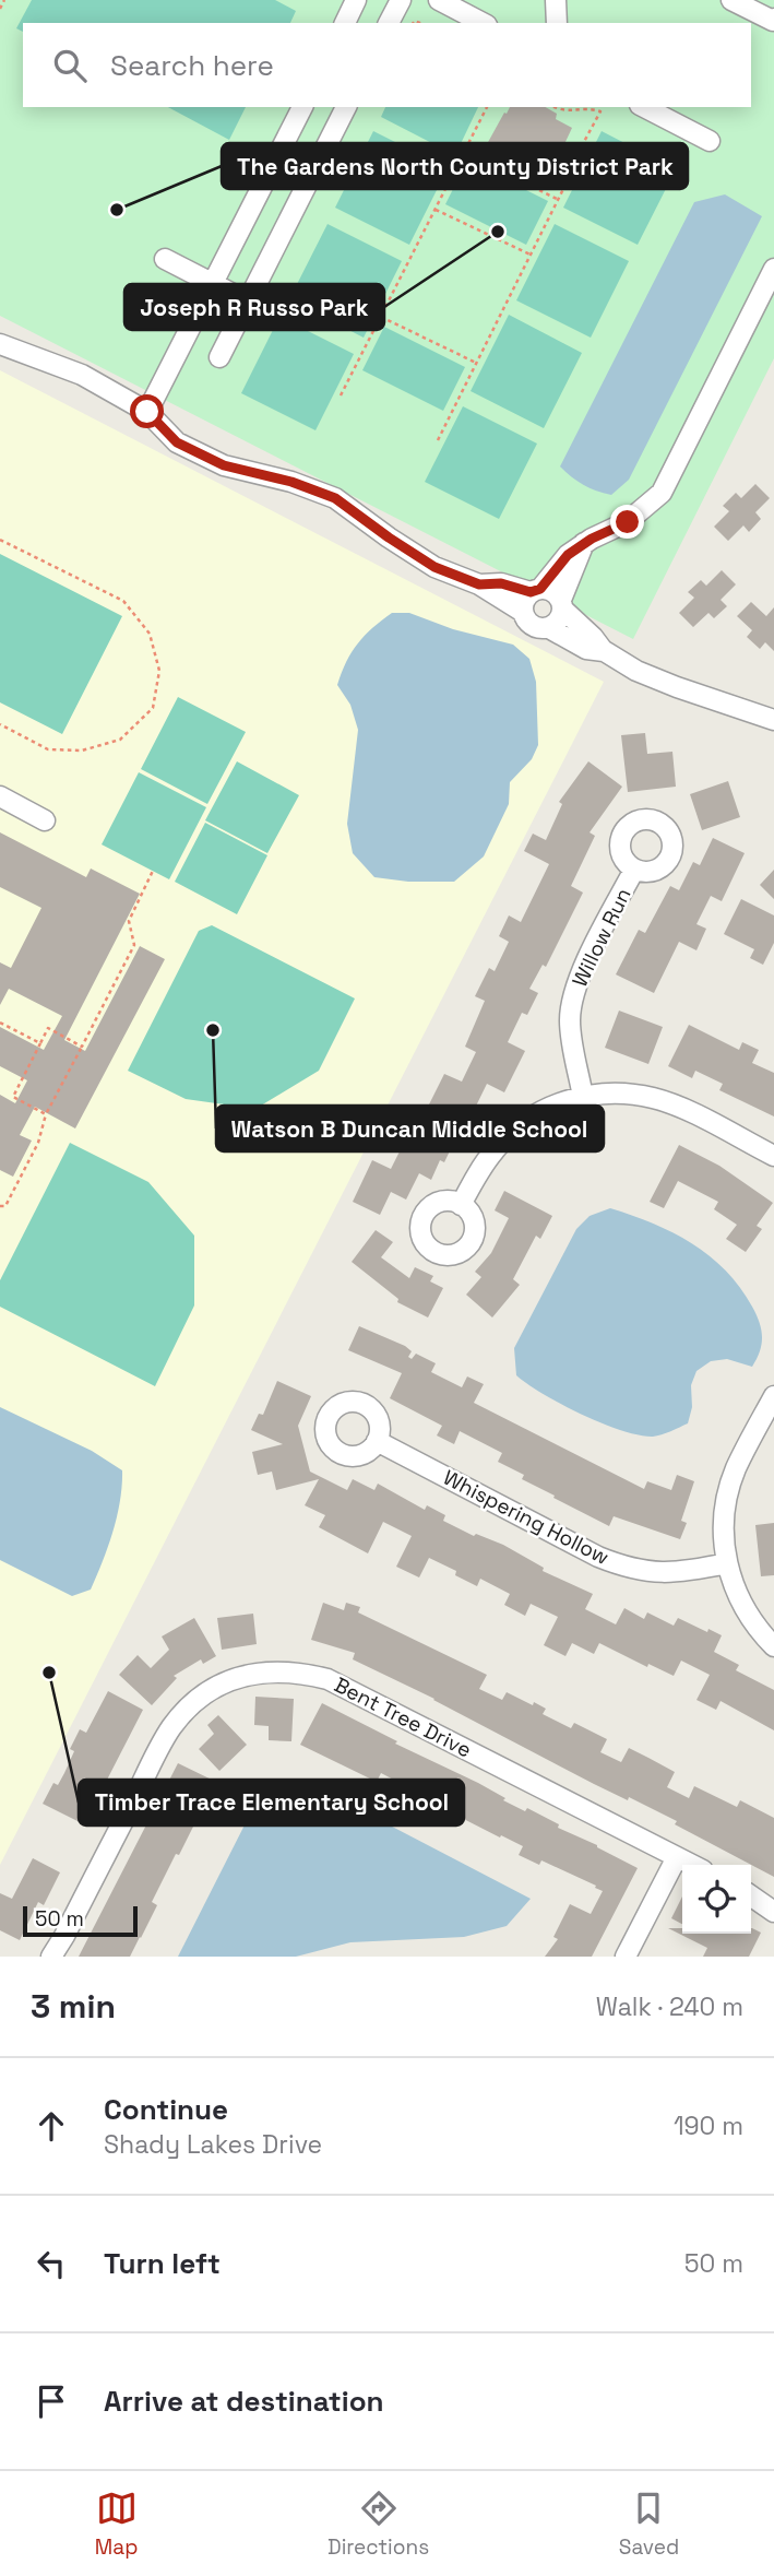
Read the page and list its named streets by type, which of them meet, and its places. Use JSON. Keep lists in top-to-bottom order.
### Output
{
  "streets": {
    "street": ["Willow Run", "Whispering Hollow", "Bent Tree Drive"]
  },
  "places": [
    "The Gardens North County District Park",
    "Joseph R Russo Park",
    "Watson B Duncan Middle School",
    "Timber Trace Elementary School"
  ],
  "scale_bar": "50 m",
  "page": {
    "search": "Search here",
    "scale": "50 m",
    "heading": ["3 min", "Walk · 240 m"],
    "list": [
      ["Continue", "Shady Lakes Drive", "190 m"],
      ["Turn left", "50 m"],
      "Arrive at destination"
    ],
    "nav": ["Map", "Directions", "Saved"]
  }
}
